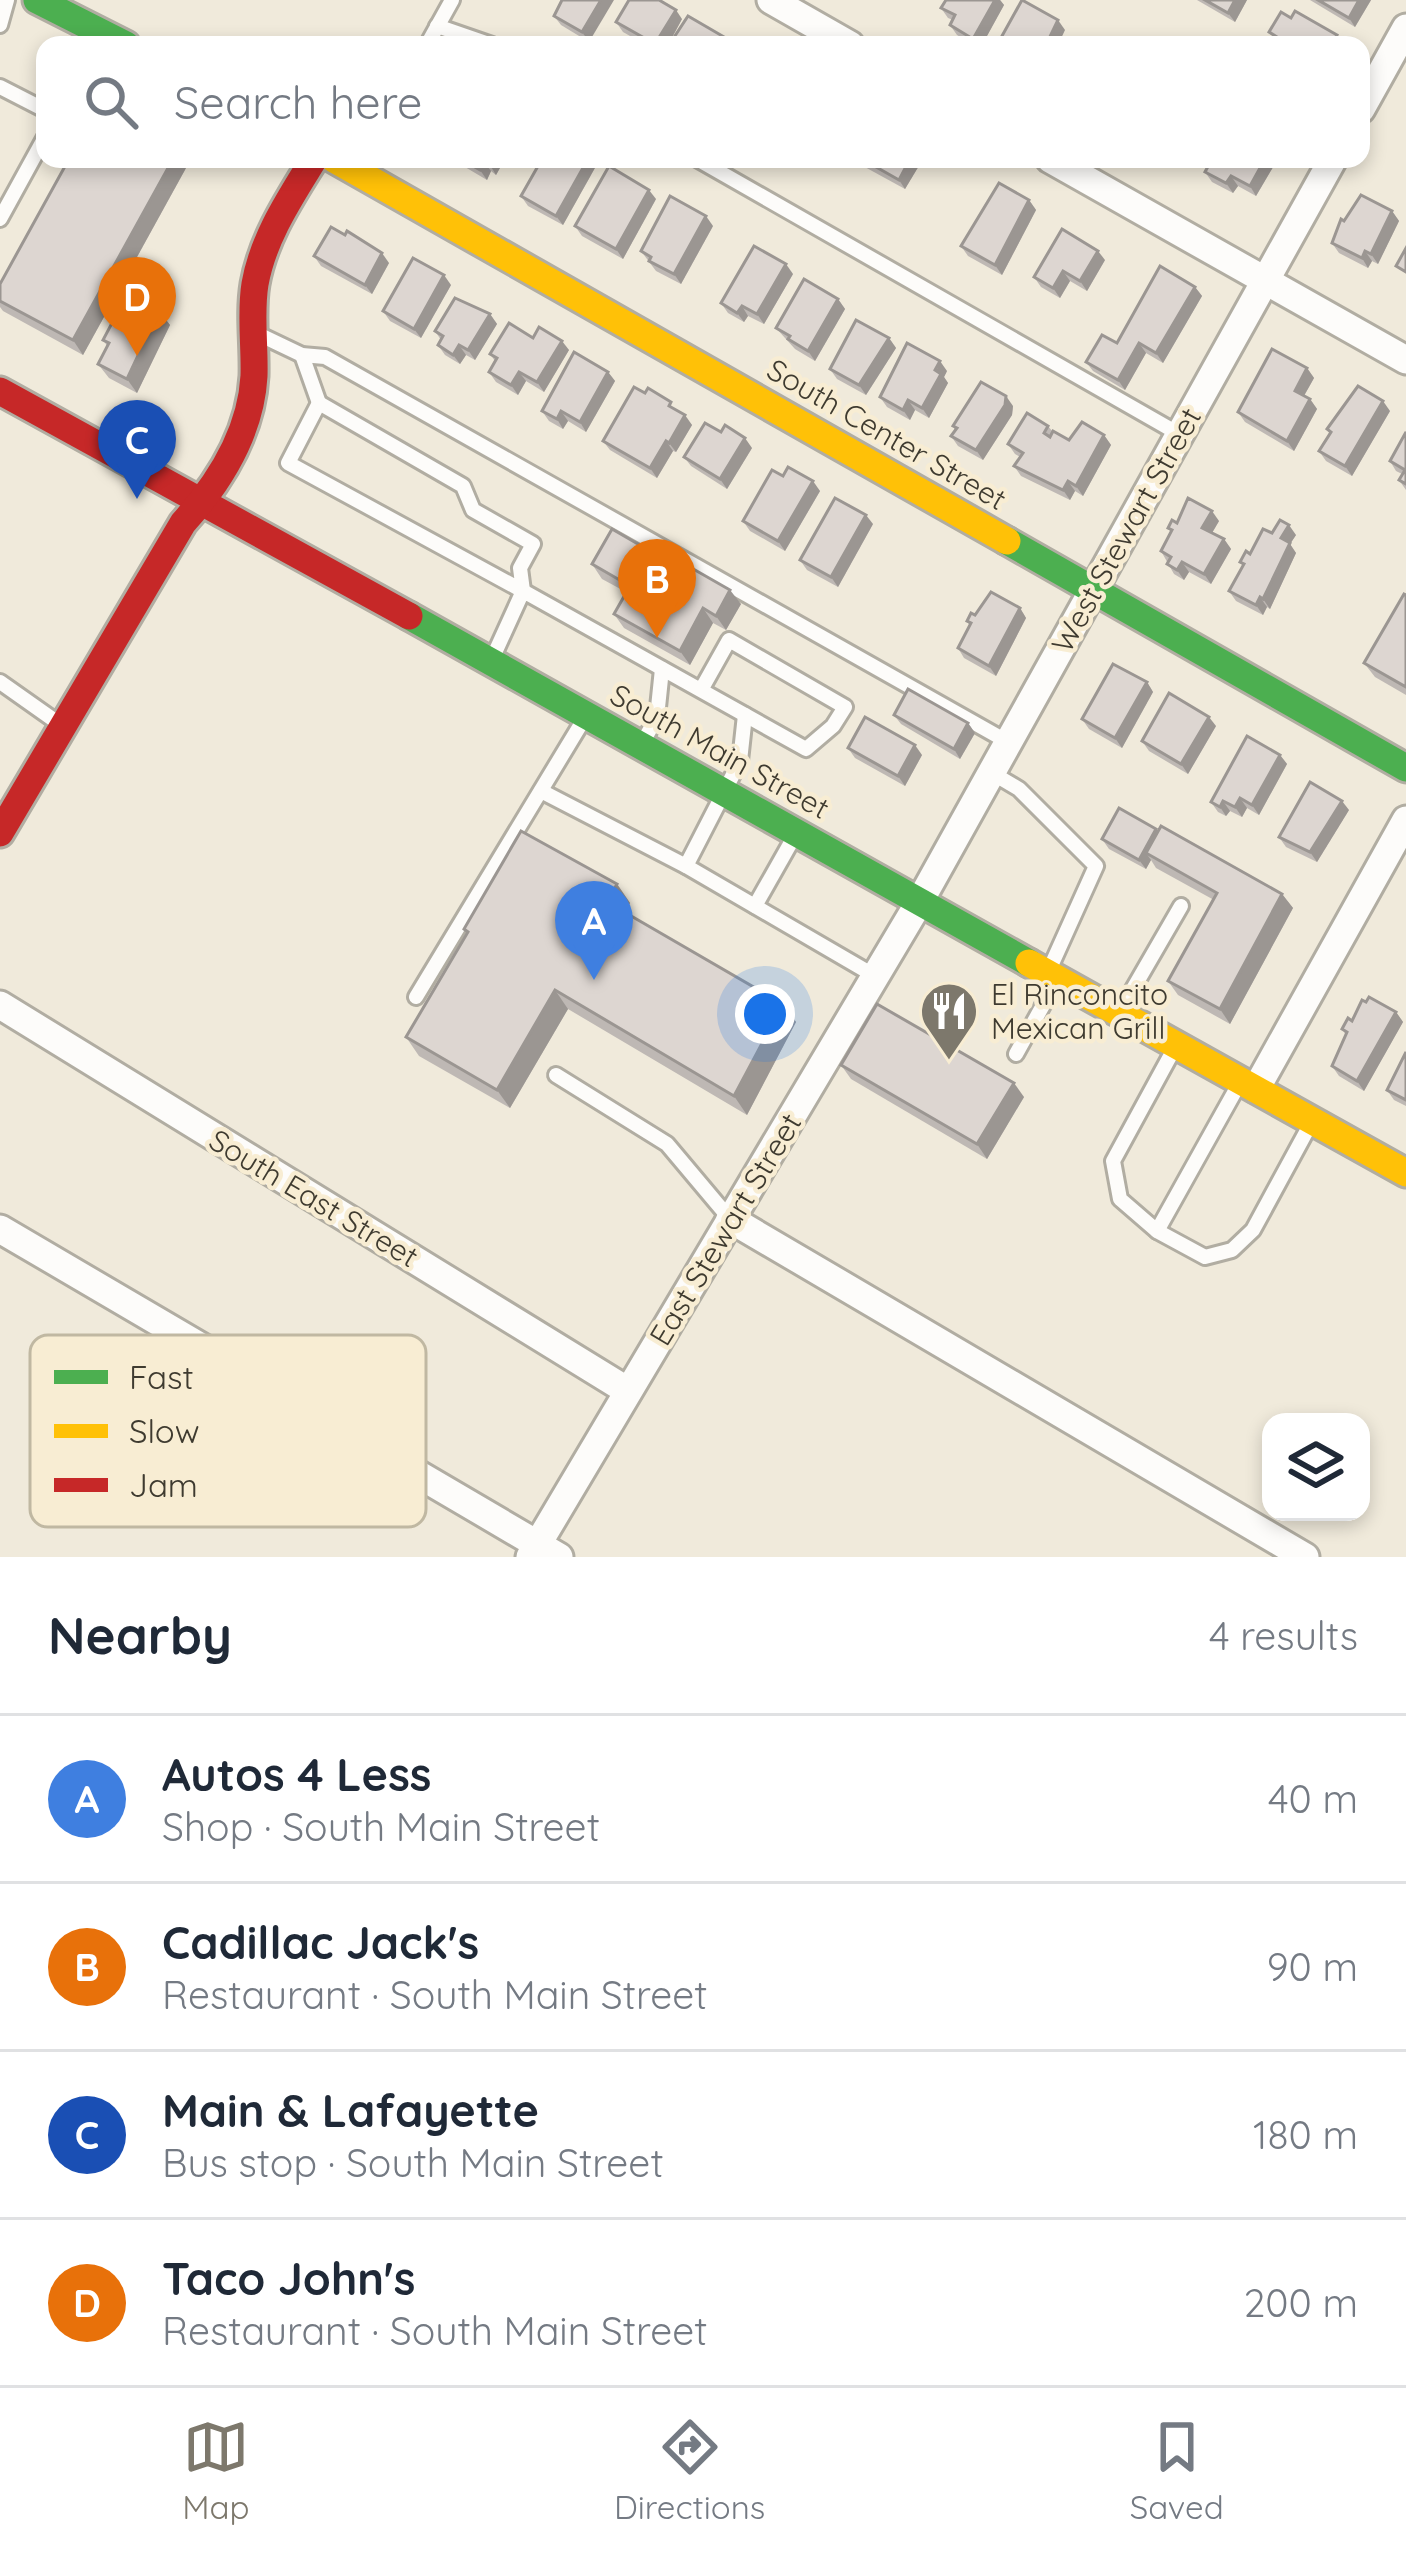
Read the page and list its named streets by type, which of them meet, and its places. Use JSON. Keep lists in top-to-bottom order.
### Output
{
  "streets": {
    "main road": ["South Center Street", "South Main Street"],
    "street": ["West Stewart Street", "South East Street", "East Stewart Street"]
  },
  "crossings": [
    ["South Center Street", "West Stewart Street"],
    ["West Stewart Street", "South Main Street"],
    ["West Stewart Street", "East Stewart Street"],
    ["South Main Street", "East Stewart Street"],
    ["South East Street", "East Stewart Street"]
  ],
  "places": {
    "restaurant": ["El Rinconcito Mexican Grill"]
  },
  "legend": ["Fast", "Slow", "Jam"],
  "page": {
    "search": "Search here",
    "pins": [
      "D",
      "C",
      "B",
      "A"
    ],
    "heading": ["Nearby", "4 results"],
    "list": [
      {
        "mark": "A",
        "name": "Autos 4 Less",
        "note": "Shop · South Main Street",
        "value": "40 m"
      },
      {
        "mark": "B",
        "name": "Cadillac Jack's",
        "note": "Restaurant · South Main Street",
        "value": "90 m"
      },
      {
        "mark": "C",
        "name": "Main & Lafayette",
        "note": "Bus stop · South Main Street",
        "value": "180 m"
      },
      {
        "mark": "D",
        "name": "Taco John's",
        "note": "Restaurant · South Main Street",
        "value": "200 m"
      }
    ],
    "nav": ["Map", "Directions", "Saved"]
  }
}
